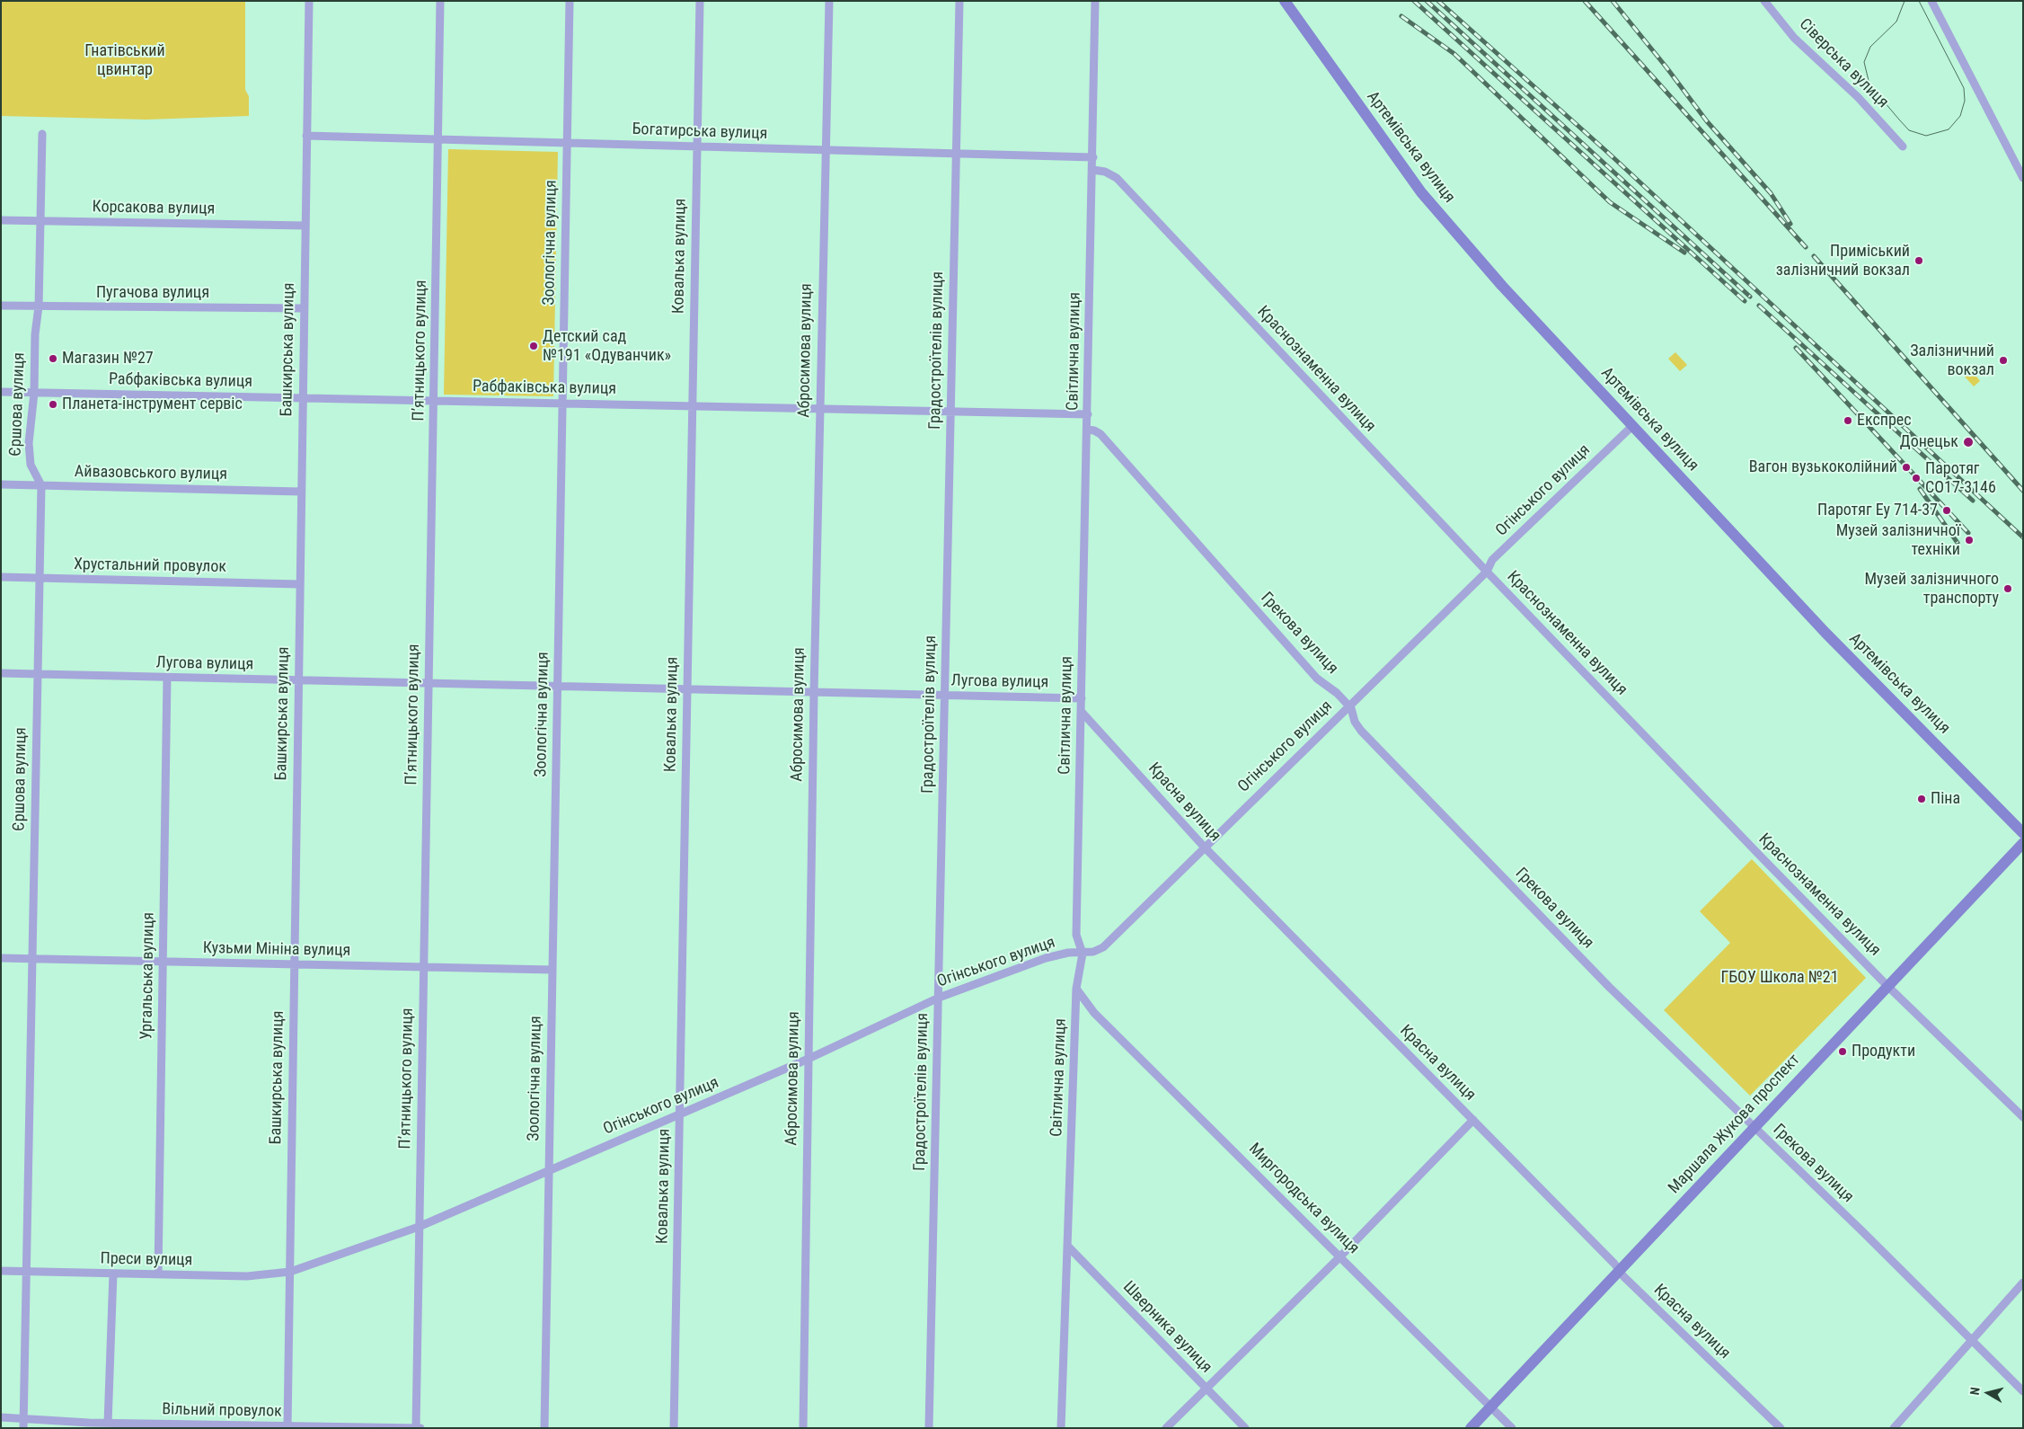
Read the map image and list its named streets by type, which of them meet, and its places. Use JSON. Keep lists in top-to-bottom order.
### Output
{
  "streets": {
    "main road": ["Артемівська вулиця", "Маршала Жукова проспект"],
    "street": [
      "Сіверська вулиця",
      "Богатирська вулиця",
      "Корсакова вулиця",
      "Зоологічна вулиця",
      "Ковалька вулиця",
      "Пугачова вулиця",
      "Башкирська вулиця",
      "П’ятницького вулиця",
      "Абросимова вулиця",
      "Градостроїтелiв вулиця",
      "Світлична вулиця",
      "Краснознаменна вулиця",
      "Рабфаківська вулиця",
      "Єршова вулиця",
      "Айвазовського вулиця",
      "Огінського вулиця",
      "Хрустальний провулок",
      "Грекова вулиця",
      "Лугова вулиця",
      "Красна вулиця",
      "Кузьми Мініна вулиця",
      "Ургальська вулиця",
      "Миргородська вулиця",
      "Преси вулиця",
      "Шверника вулиця",
      "Вільний провулок"
    ]
  },
  "crossings": [
    ["Богатирська вулиця", "Зоологічна вулиця"],
    ["Богатирська вулиця", "Ковалька вулиця"],
    ["Богатирська вулиця", "Башкирська вулиця"],
    ["Богатирська вулиця", "П’ятницького вулиця"],
    ["Богатирська вулиця", "Абросимова вулиця"],
    ["Богатирська вулиця", "Градостроїтелiв вулиця"],
    ["Богатирська вулиця", "Світлична вулиця"],
    ["Артемівська вулиця", "Огінського вулиця"],
    ["Корсакова вулиця", "Башкирська вулиця"],
    ["Корсакова вулиця", "Єршова вулиця"],
    ["Зоологічна вулиця", "Рабфаківська вулиця"],
    ["Зоологічна вулиця", "Огінського вулиця"],
    ["Зоологічна вулиця", "Лугова вулиця"],
    ["Зоологічна вулиця", "Кузьми Мініна вулиця"],
    ["Ковалька вулиця", "Рабфаківська вулиця"],
    ["Ковалька вулиця", "Огінського вулиця"],
    ["Ковалька вулиця", "Лугова вулиця"],
    ["Пугачова вулиця", "Башкирська вулиця"],
    ["Пугачова вулиця", "Єршова вулиця"],
    ["Башкирська вулиця", "Рабфаківська вулиця"],
    ["Башкирська вулиця", "Айвазовського вулиця"],
    ["Башкирська вулиця", "Огінського вулиця"],
    ["Башкирська вулиця", "Хрустальний провулок"],
    ["Башкирська вулиця", "Лугова вулиця"],
    ["Башкирська вулиця", "Кузьми Мініна вулиця"],
    ["Башкирська вулиця", "Преси вулиця"],
    ["Башкирська вулиця", "Вільний провулок"],
    ["П’ятницького вулиця", "Рабфаківська вулиця"],
    ["П’ятницького вулиця", "Огінського вулиця"],
    ["П’ятницького вулиця", "Лугова вулиця"],
    ["П’ятницького вулиця", "Кузьми Мініна вулиця"],
    ["П’ятницького вулиця", "Вільний провулок"],
    ["Абросимова вулиця", "Рабфаківська вулиця"],
    ["Абросимова вулиця", "Огінського вулиця"],
    ["Абросимова вулиця", "Лугова вулиця"],
    ["Градостроїтелiв вулиця", "Рабфаківська вулиця"],
    ["Градостроїтелiв вулиця", "Огінського вулиця"],
    ["Градостроїтелiв вулиця", "Лугова вулиця"],
    ["Світлична вулиця", "Краснознаменна вулиця"],
    ["Світлична вулиця", "Рабфаківська вулиця"],
    ["Світлична вулиця", "Огінського вулиця"],
    ["Світлична вулиця", "Грекова вулиця"],
    ["Світлична вулиця", "Лугова вулиця"],
    ["Світлична вулиця", "Красна вулиця"],
    ["Світлична вулиця", "Миргородська вулиця"],
    ["Світлична вулиця", "Шверника вулиця"],
    ["Краснознаменна вулиця", "Огінського вулиця"],
    ["Краснознаменна вулиця", "Маршала Жукова проспект"],
    ["Рабфаківська вулиця", "Єршова вулиця"],
    ["Єршова вулиця", "Айвазовського вулиця"],
    ["Єршова вулиця", "Хрустальний провулок"],
    ["Єршова вулиця", "Лугова вулиця"],
    ["Єршова вулиця", "Кузьми Мініна вулиця"],
    ["Єршова вулиця", "Преси вулиця"],
    ["Єршова вулиця", "Вільний провулок"],
    ["Огінського вулиця", "Грекова вулиця"],
    ["Огінського вулиця", "Красна вулиця"],
    ["Огінського вулиця", "Преси вулиця"],
    ["Грекова вулиця", "Маршала Жукова проспект"],
    ["Лугова вулиця", "Ургальська вулиця"],
    ["Красна вулиця", "Маршала Жукова проспект"],
    ["Кузьми Мініна вулиця", "Ургальська вулиця"],
    ["Ургальська вулиця", "Преси вулиця"],
    ["Маршала Жукова проспект", "Миргородська вулиця"]
  ],
  "parks": ["Гнатівський цвинтар", "ГБОУ Школа №21"],
  "places": [
    "Приміський залізничний вокзал",
    "Детский сад №191 «Одуванчик»",
    "Магазин №27",
    "Залізничний вокзал",
    "Планета-інструмент сервіс",
    "Експрес",
    "Донецьк",
    "Вагон вузькоколійний",
    "Паротяг СО17-3146",
    "Паротяг Еу 714-37",
    "Музей залізничної техніки",
    "Музей залізничного транспорту",
    "Піна",
    "Продукти"
  ],
  "north": "left"
}
